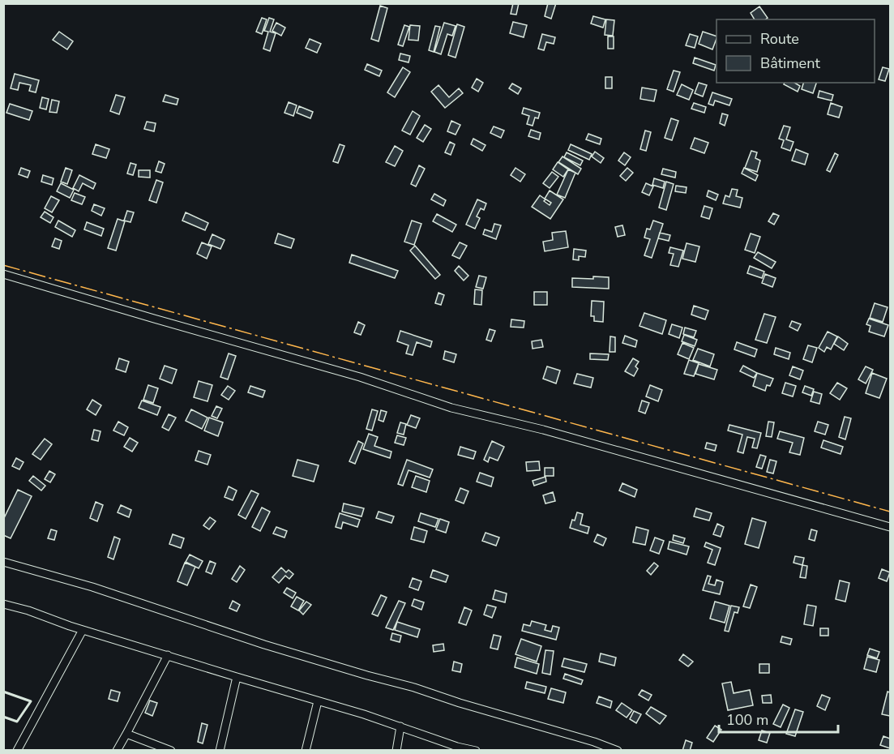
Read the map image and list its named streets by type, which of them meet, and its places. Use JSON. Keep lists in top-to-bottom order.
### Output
{
  "legend": ["Route", "Bâtiment"],
  "scale_bar": "100 m"
}
